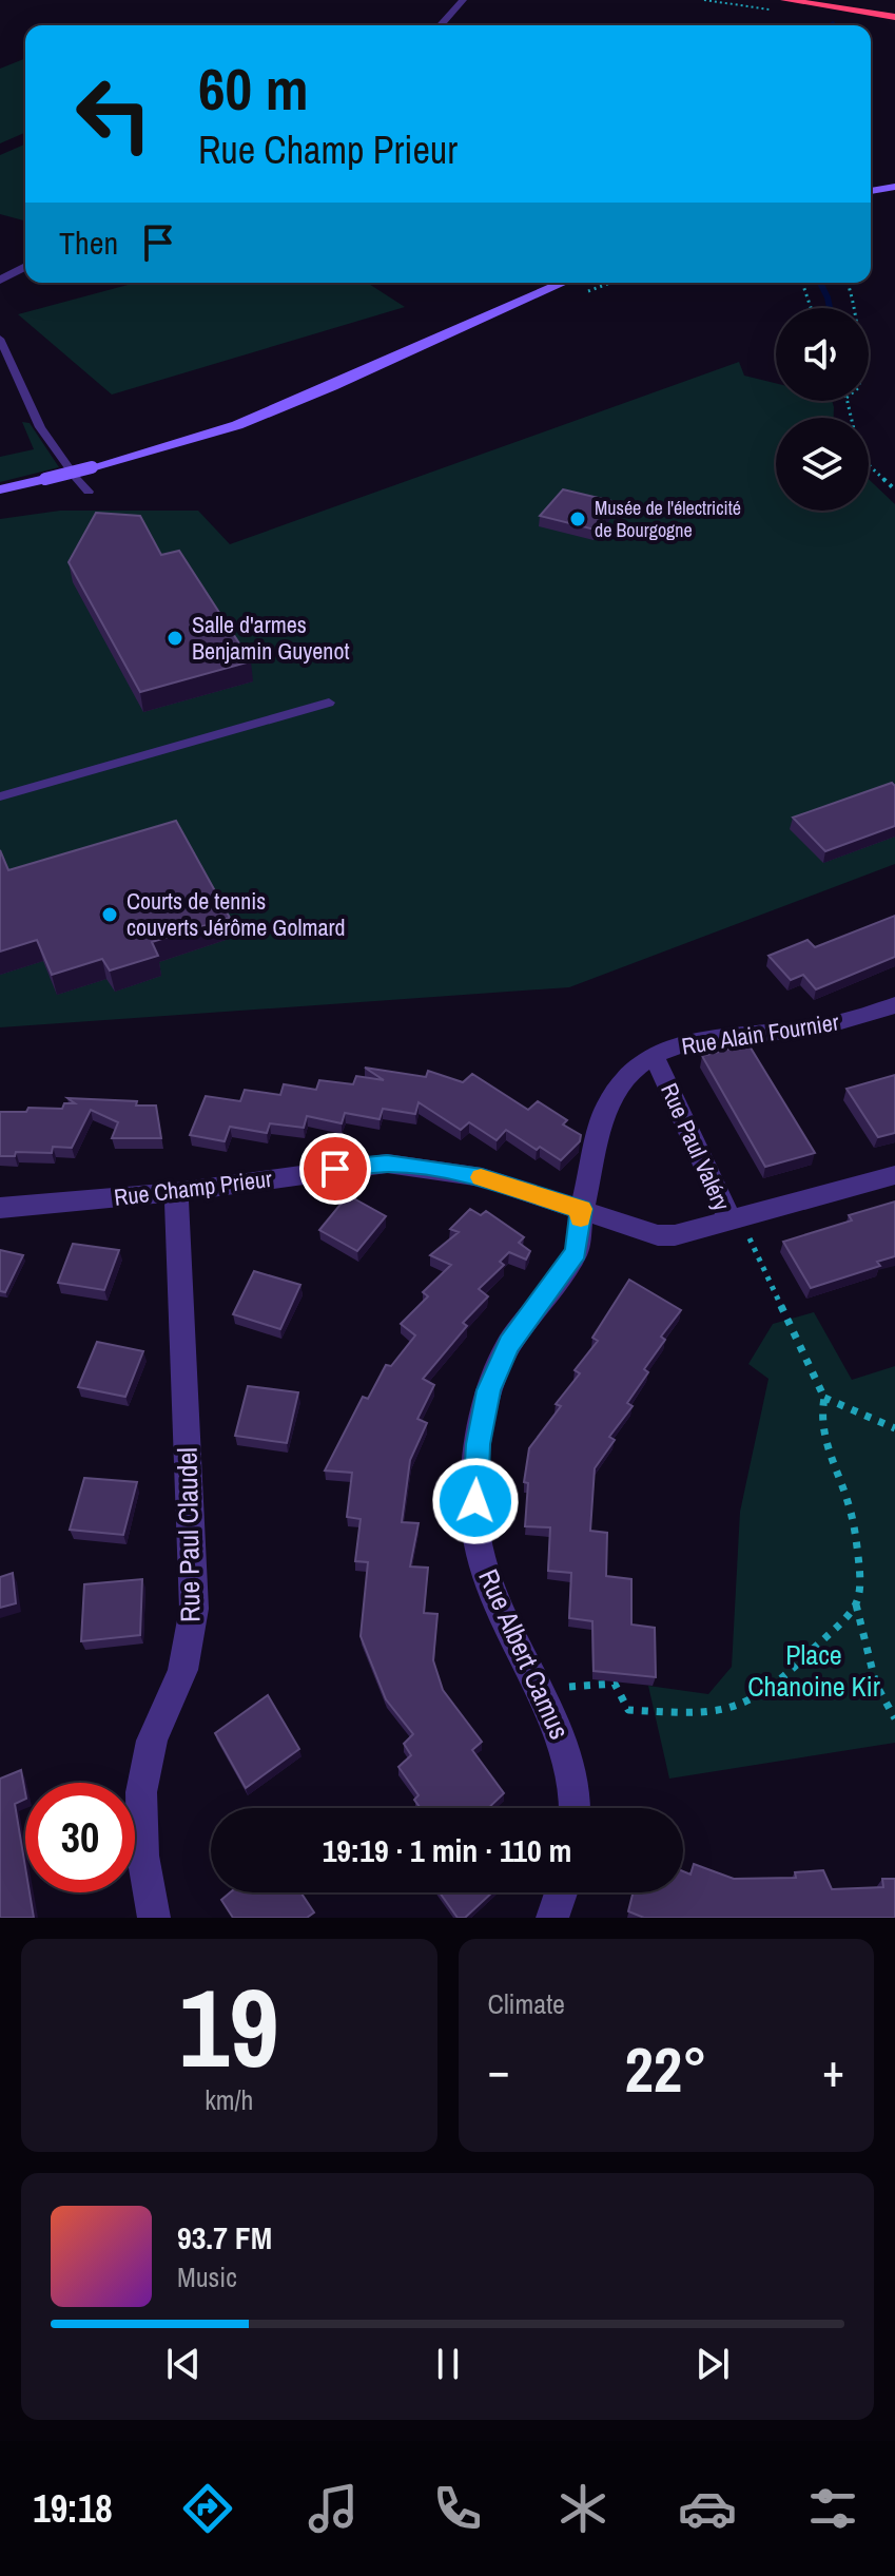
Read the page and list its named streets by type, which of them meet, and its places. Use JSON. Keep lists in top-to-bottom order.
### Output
{
  "streets": {
    "street": [
      "Rue Alain Fournier",
      "Rue Paul Valéry",
      "Rue Champ Prieur",
      "Rue Paul Claudel",
      "Rue Albert Camus"
    ]
  },
  "crossings": [
    ["Rue Alain Fournier", "Rue Paul Valéry"],
    ["Rue Alain Fournier", "Rue Champ Prieur"],
    ["Rue Alain Fournier", "Rue Albert Camus"],
    ["Rue Champ Prieur", "Rue Paul Claudel"],
    ["Rue Champ Prieur", "Rue Albert Camus"]
  ],
  "parks": ["Place Chanoine Kir"],
  "places": ["Musée de l'électricité de Bourgogne", "Salle d'armes Benjamin Guyenot", "Courts de tennis couverts Jérôme Golmard"],
  "page": {
    "turn": ["60 m", "Rue Champ Prieur"],
    "then": "Then",
    "limit": "30",
    "trip": "19:19 · 1 min · 110 m",
    "tile": [
      ["19", "km/h"],
      "Climate"
    ],
    "heat": ["−", "22°", "+"],
    "song": ["93.7 FM", "Music"],
    "tabs": "19:18"
  }
}
